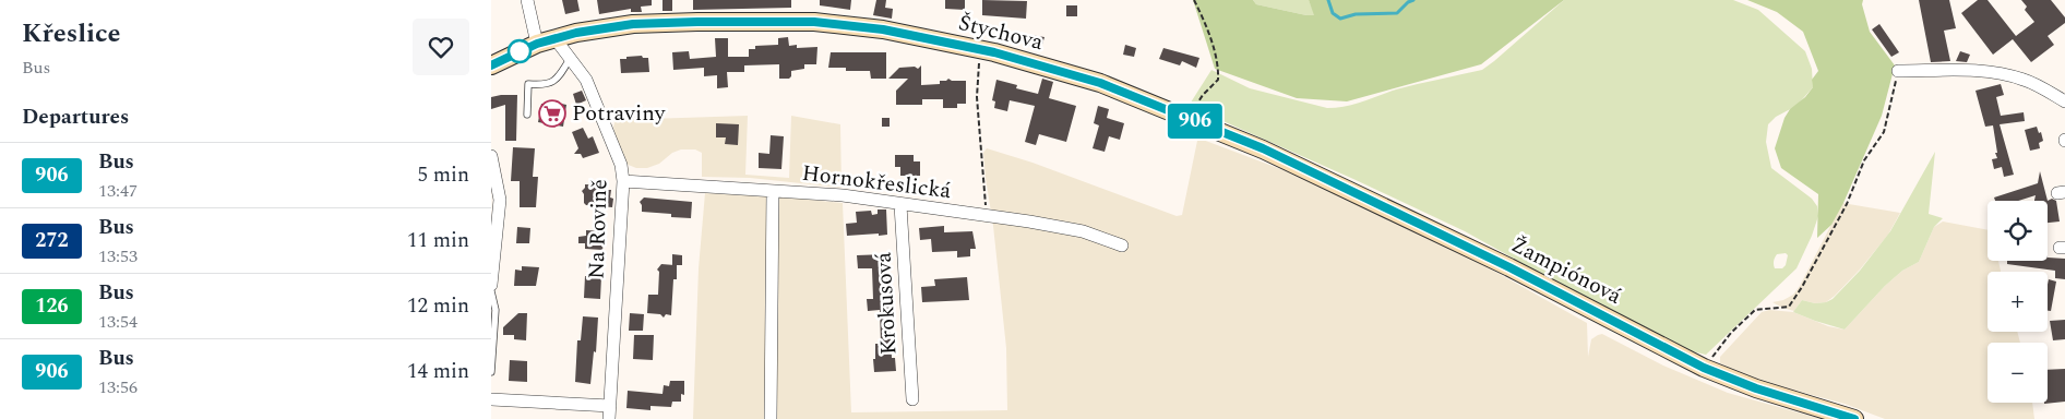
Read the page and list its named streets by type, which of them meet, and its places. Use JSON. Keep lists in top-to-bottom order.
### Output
{
  "streets": {
    "street": [
      "Štychova",
      "Hornokřeslická",
      "Na Rovině",
      "Žampiónová",
      "Krokusová"
    ]
  },
  "crossings": [
    ["Štychova", "Na Rovině"],
    ["Štychova", "Žampiónová"],
    ["Hornokřeslická", "Na Rovině"],
    ["Hornokřeslická", "Krokusová"]
  ],
  "places": {
    "supermarket": ["Potraviny"]
  },
  "lines": ["bus line 906"],
  "page": {
    "heading": [
      ["Křeslice", "Bus"],
      "Departures"
    ],
    "on_map": "906",
    "list": [
      {
        "mark": "906",
        "name": "Bus",
        "note": "13:47",
        "value": "5 min"
      },
      {
        "mark": "272",
        "name": "Bus",
        "note": "13:53",
        "value": "11 min"
      },
      {
        "mark": "126",
        "name": "Bus",
        "note": "13:54",
        "value": "12 min"
      },
      {
        "mark": "906",
        "name": "Bus",
        "note": "13:56",
        "value": "14 min"
      }
    ],
    "map_buttons": ["+", "−"]
  }
}
